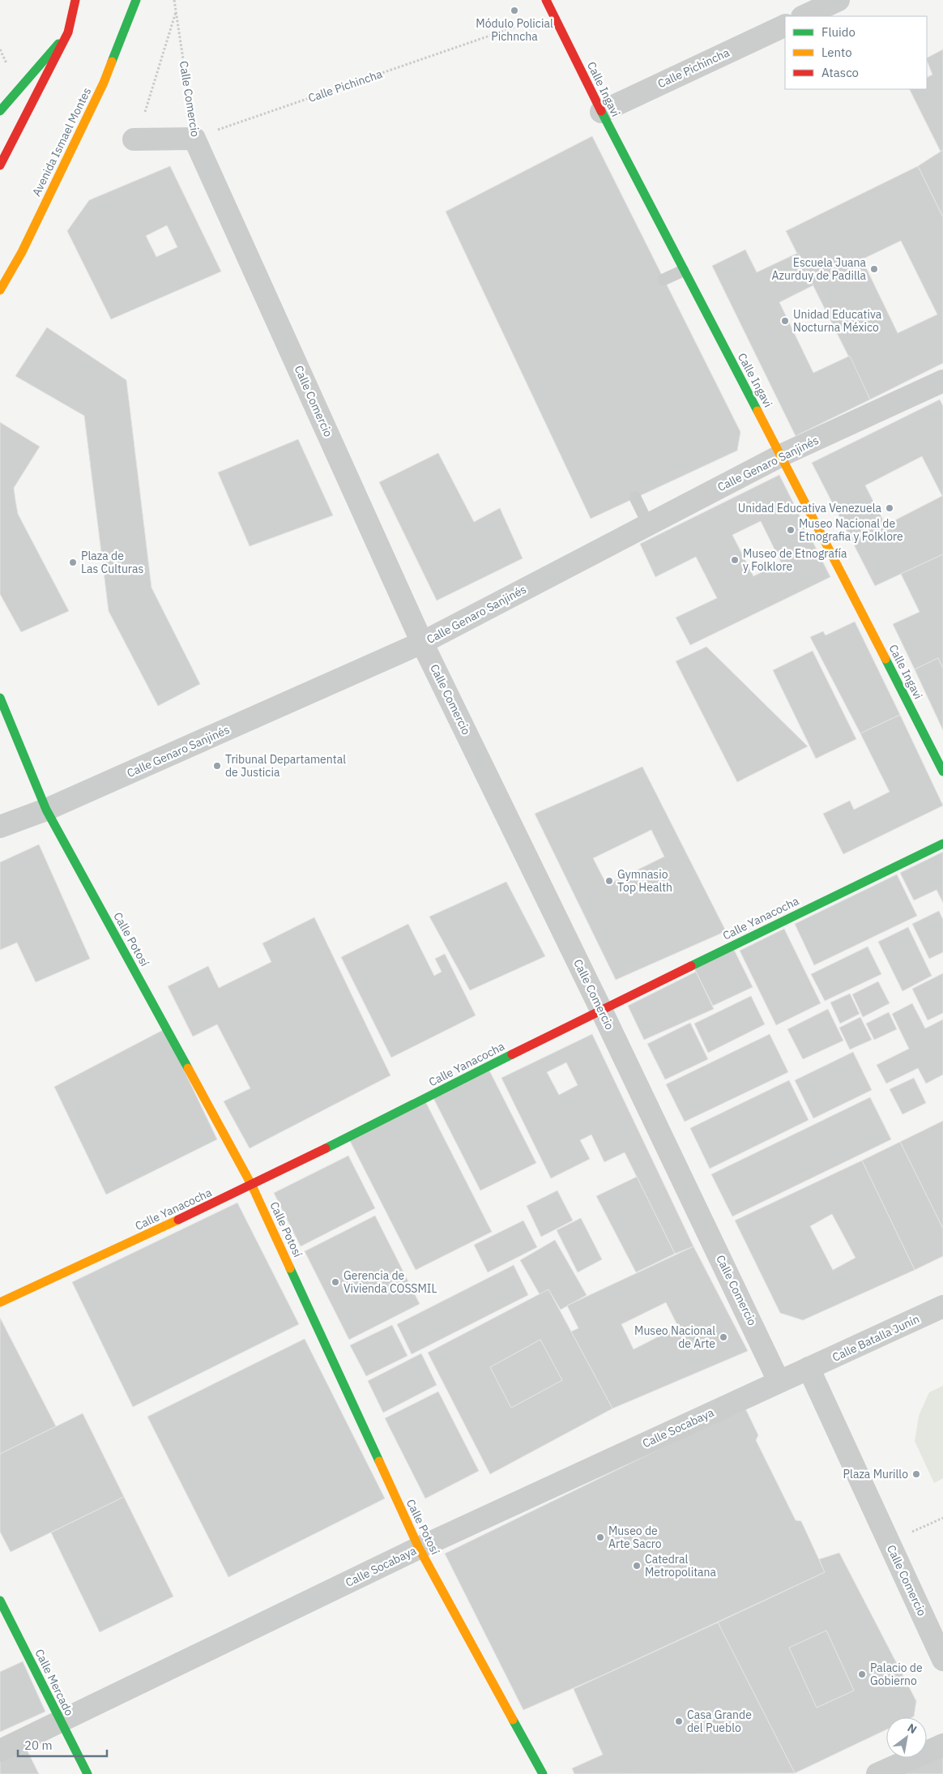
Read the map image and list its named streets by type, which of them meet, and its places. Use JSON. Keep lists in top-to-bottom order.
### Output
{
  "streets": {
    "street": [
      "Calle Pichincha",
      "Calle Ingavi",
      "Calle Comercio",
      "Avenida Ismael Montes",
      "Calle Genaro Sanjinés",
      "Calle Yanacocha",
      "Calle Potosí",
      "Calle Batalla Junín",
      "Calle Socabaya",
      "Calle Mercado"
    ]
  },
  "crossings": [
    ["Calle Pichincha", "Calle Ingavi"],
    ["Calle Pichincha", "Calle Comercio"],
    ["Calle Ingavi", "Calle Genaro Sanjinés"],
    ["Calle Comercio", "Calle Genaro Sanjinés"],
    ["Calle Comercio", "Calle Yanacocha"],
    ["Calle Comercio", "Calle Batalla Junín"],
    ["Calle Comercio", "Calle Socabaya"],
    ["Calle Genaro Sanjinés", "Calle Potosí"],
    ["Calle Yanacocha", "Calle Potosí"],
    ["Calle Potosí", "Calle Socabaya"],
    ["Calle Batalla Junín", "Calle Socabaya"],
    ["Calle Socabaya", "Calle Mercado"]
  ],
  "places": [
    "Módulo Policial Pichncha",
    "Escuela Juana Azurduy de Padilla",
    "Unidad Educativa Nocturna México",
    "Unidad Educativa Venezuela",
    "Museo Nacional de Etnografia y Folklore",
    "Museo de Etnografía y Folklore",
    "Plaza de Las Culturas",
    "Tribunal Departamental de Justicia",
    "Gymnasio Top Health",
    "Gerencia de Vivienda COSSMIL",
    "Museo Nacional de Arte",
    "Plaza Murillo",
    "Museo de Arte Sacro",
    "Catedral Metropolitana",
    "Palacio de Gobierno",
    "Casa Grande del Pueblo"
  ],
  "legend": ["Fluido", "Lento", "Atasco"],
  "scale_bar": "20 m",
  "north": "top right"
}
